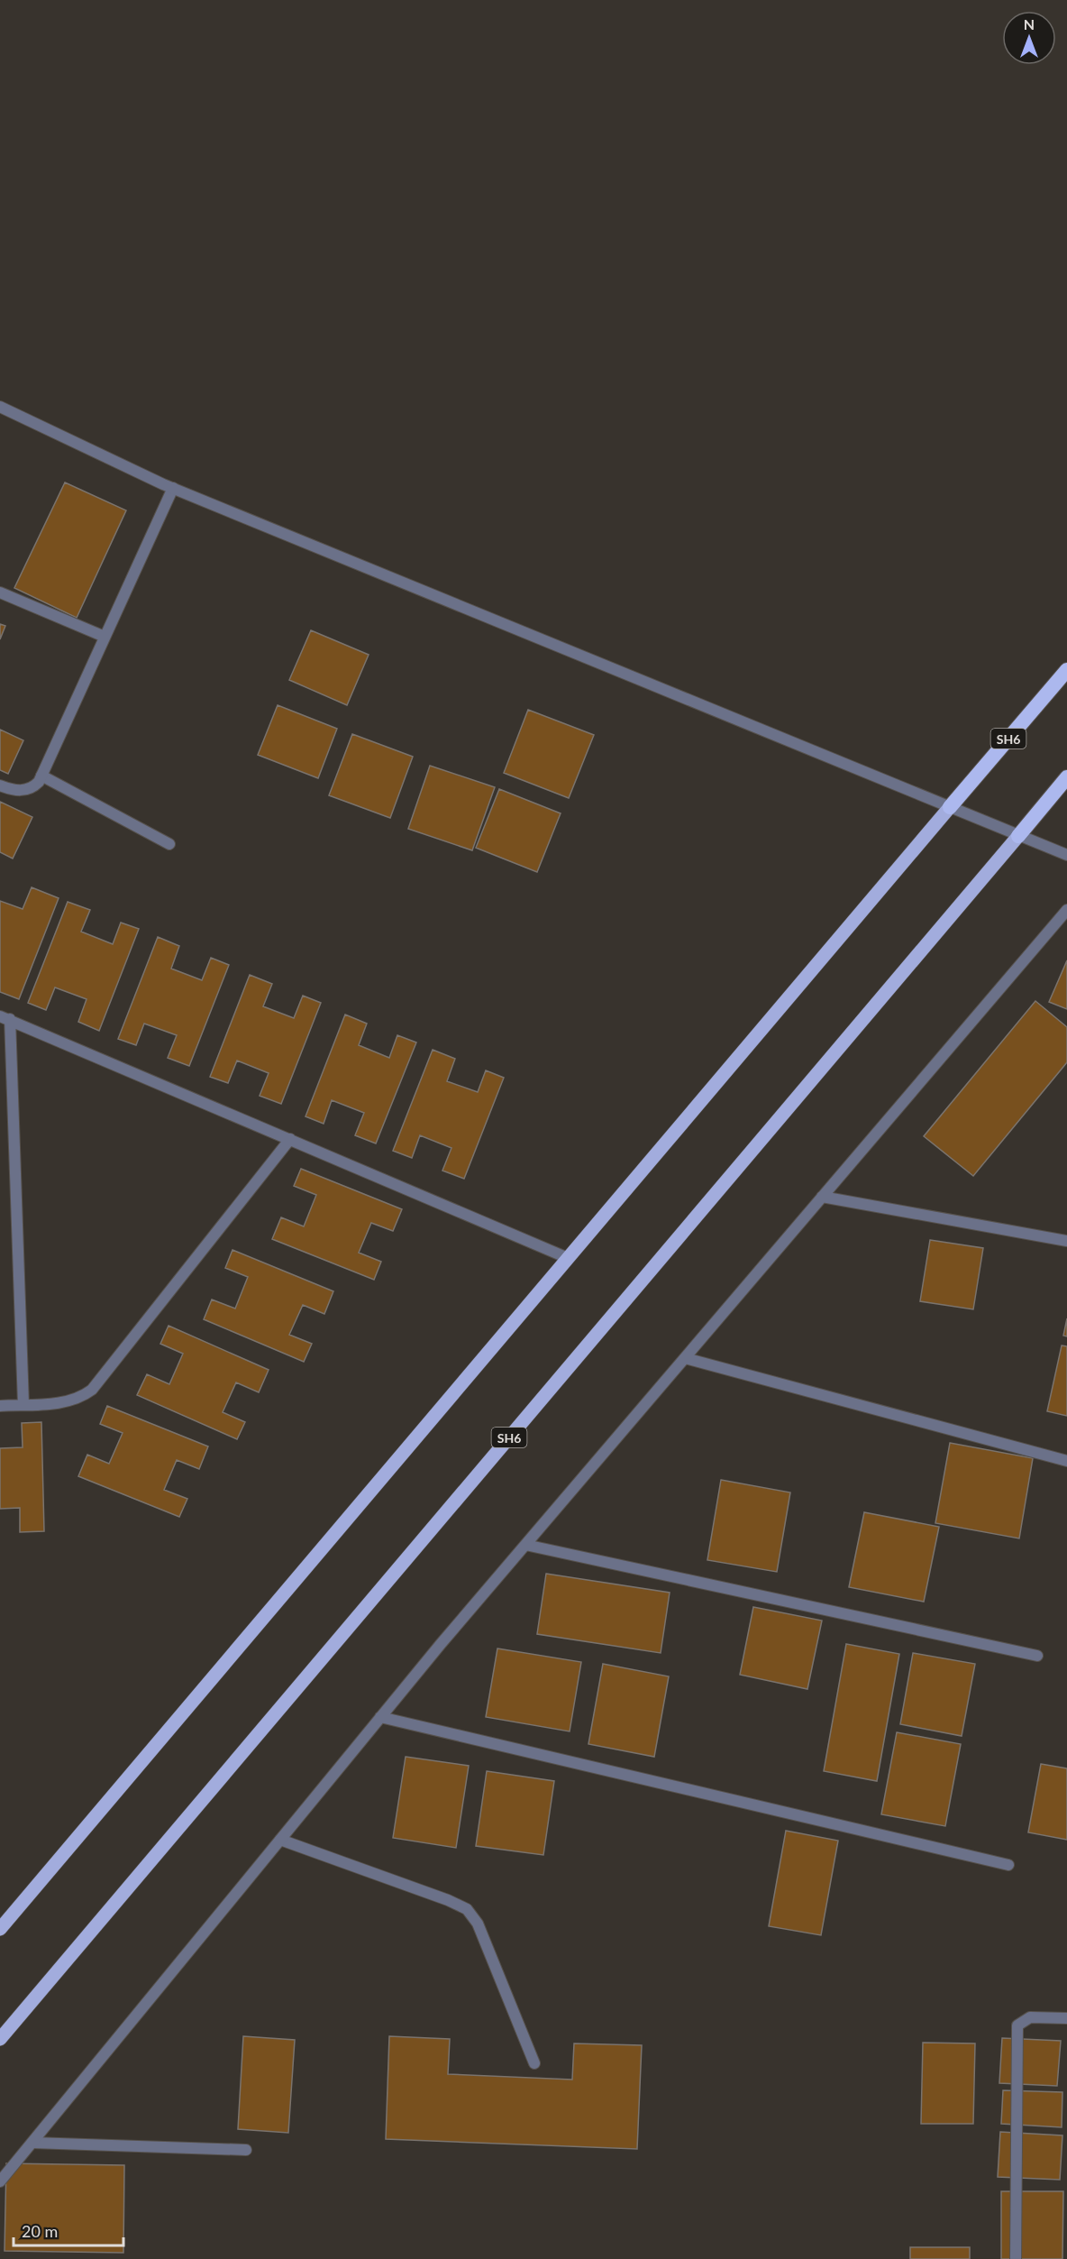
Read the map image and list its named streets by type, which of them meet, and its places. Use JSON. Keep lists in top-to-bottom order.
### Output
{
  "streets": {
    "highway": ["SH6"]
  },
  "scale_bar": "20 m",
  "north": "top"
}
